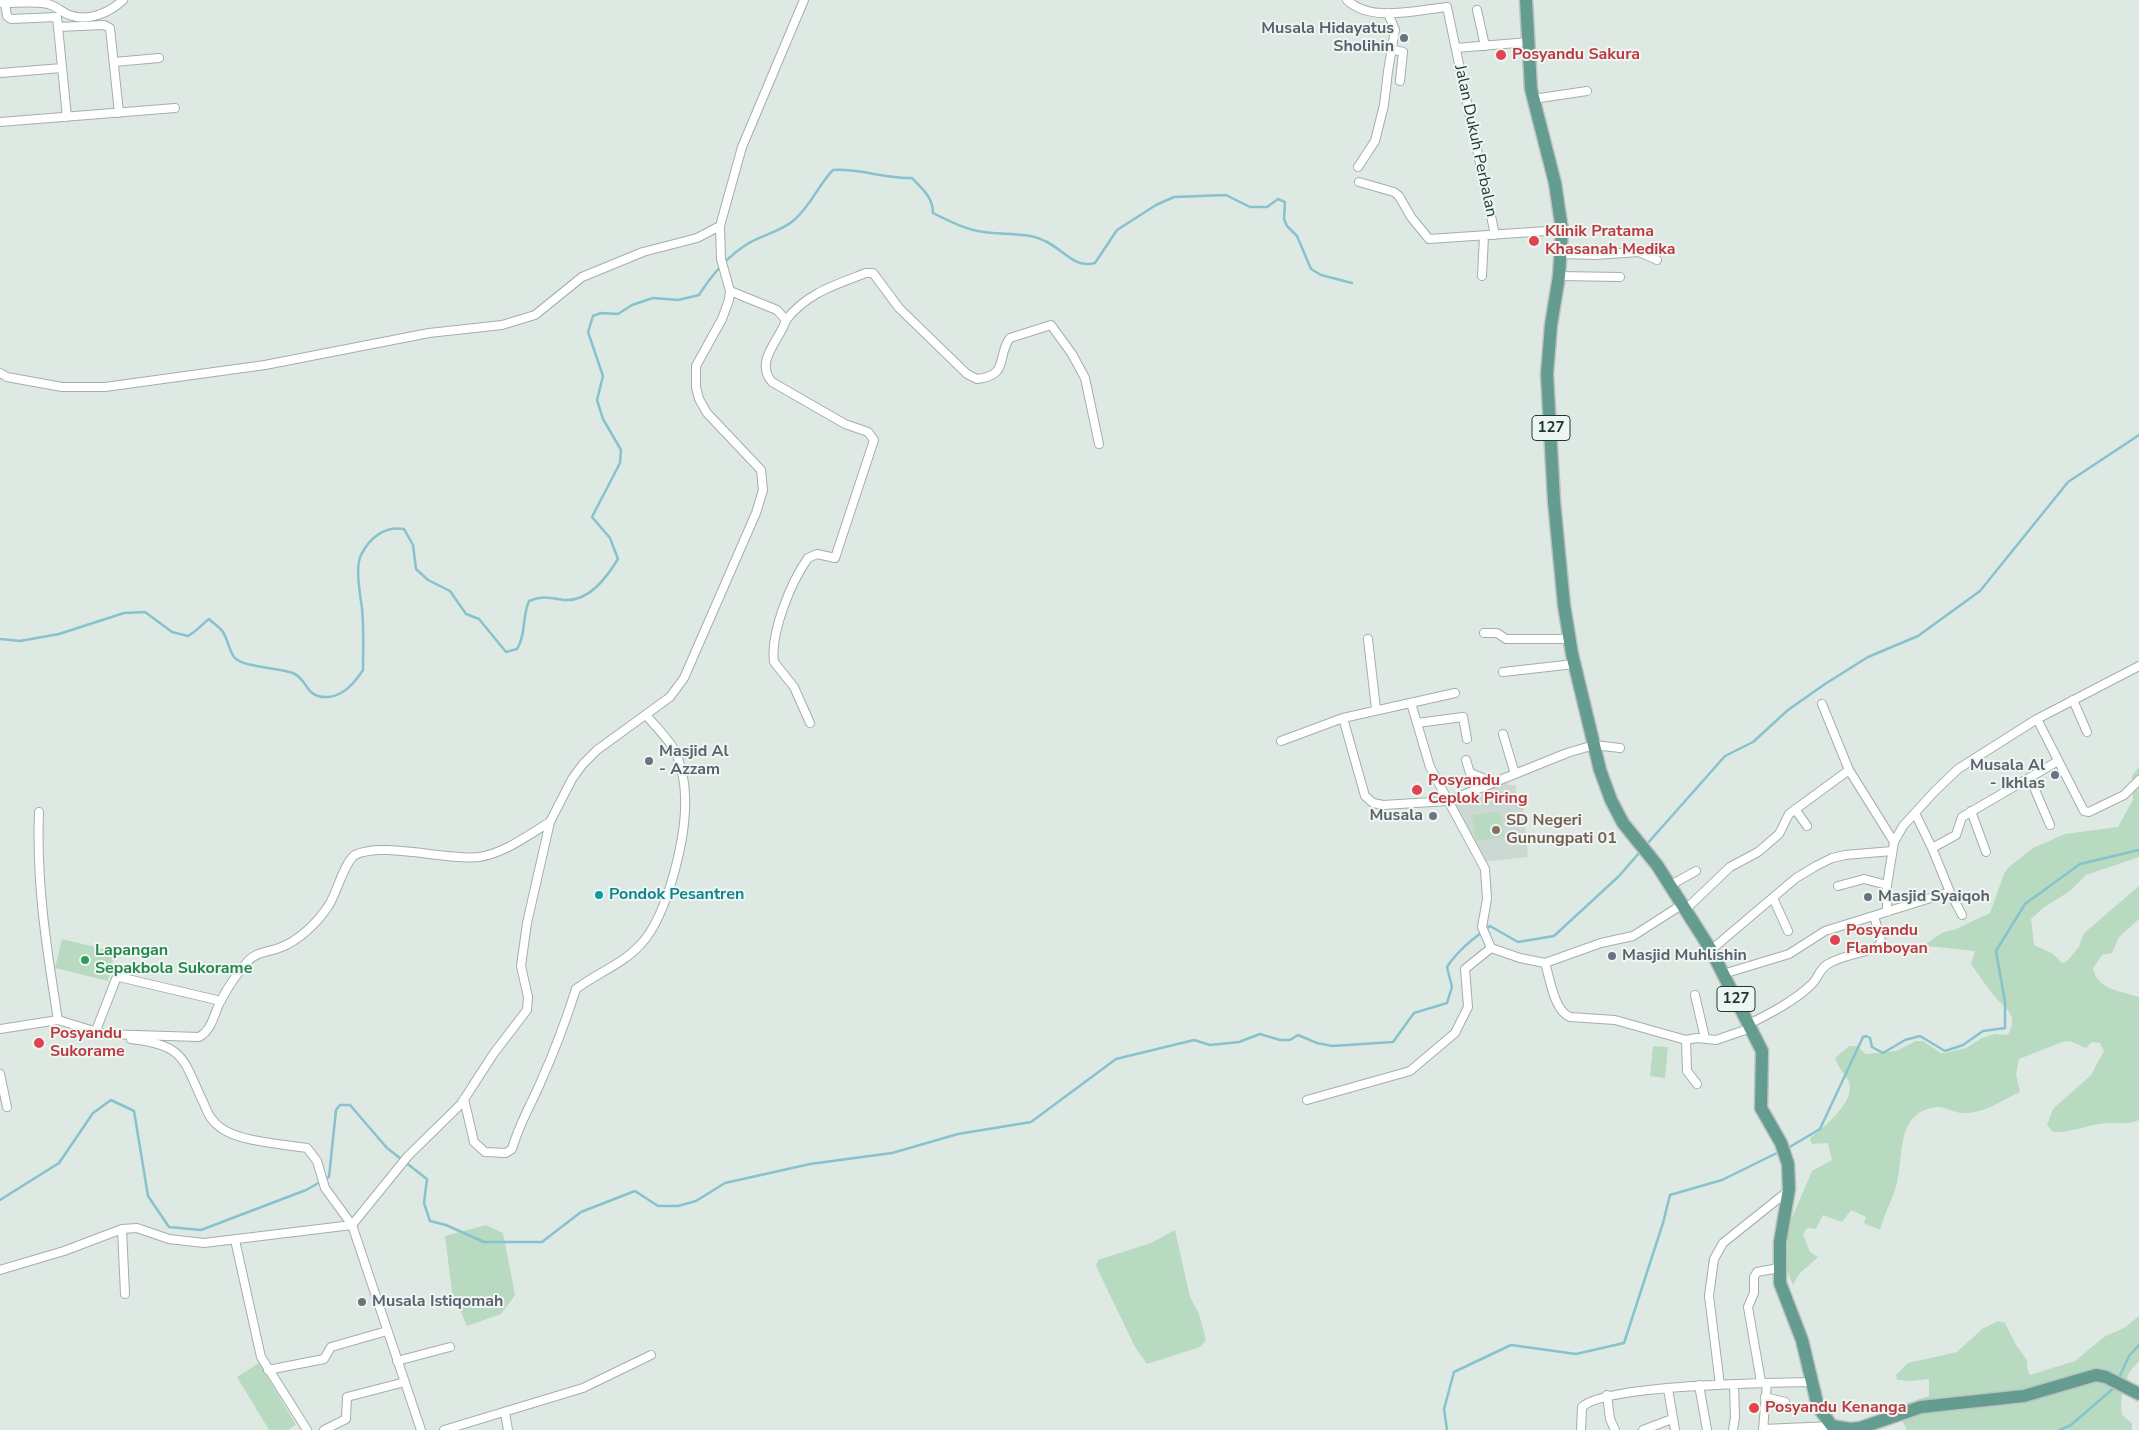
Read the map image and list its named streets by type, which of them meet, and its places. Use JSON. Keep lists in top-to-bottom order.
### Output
{
  "streets": {
    "main road": ["127"],
    "street": ["Jalan Dukuh Perbalan"]
  },
  "crossings": [
    ["Jalan Dukuh Perbalan", "127"]
  ],
  "places": [
    "Musala Hidayatus Sholihin",
    "Posyandu Sakura",
    "Klinik Pratama Khasanah Medika",
    "Masjid Al - Azzam",
    "Musala Al - Ikhlas",
    "Posyandu Ceplok Piring",
    "Musala",
    "SD Negeri Gunungpati 01",
    "Pondok Pesantren",
    "Masjid Syaiqoh",
    "Posyandu Flamboyan",
    "Masjid Muhlishin",
    "Lapangan Sepakbola Sukorame",
    "Posyandu Sukorame",
    "Musala Istiqomah",
    "Posyandu Kenanga"
  ]
}
